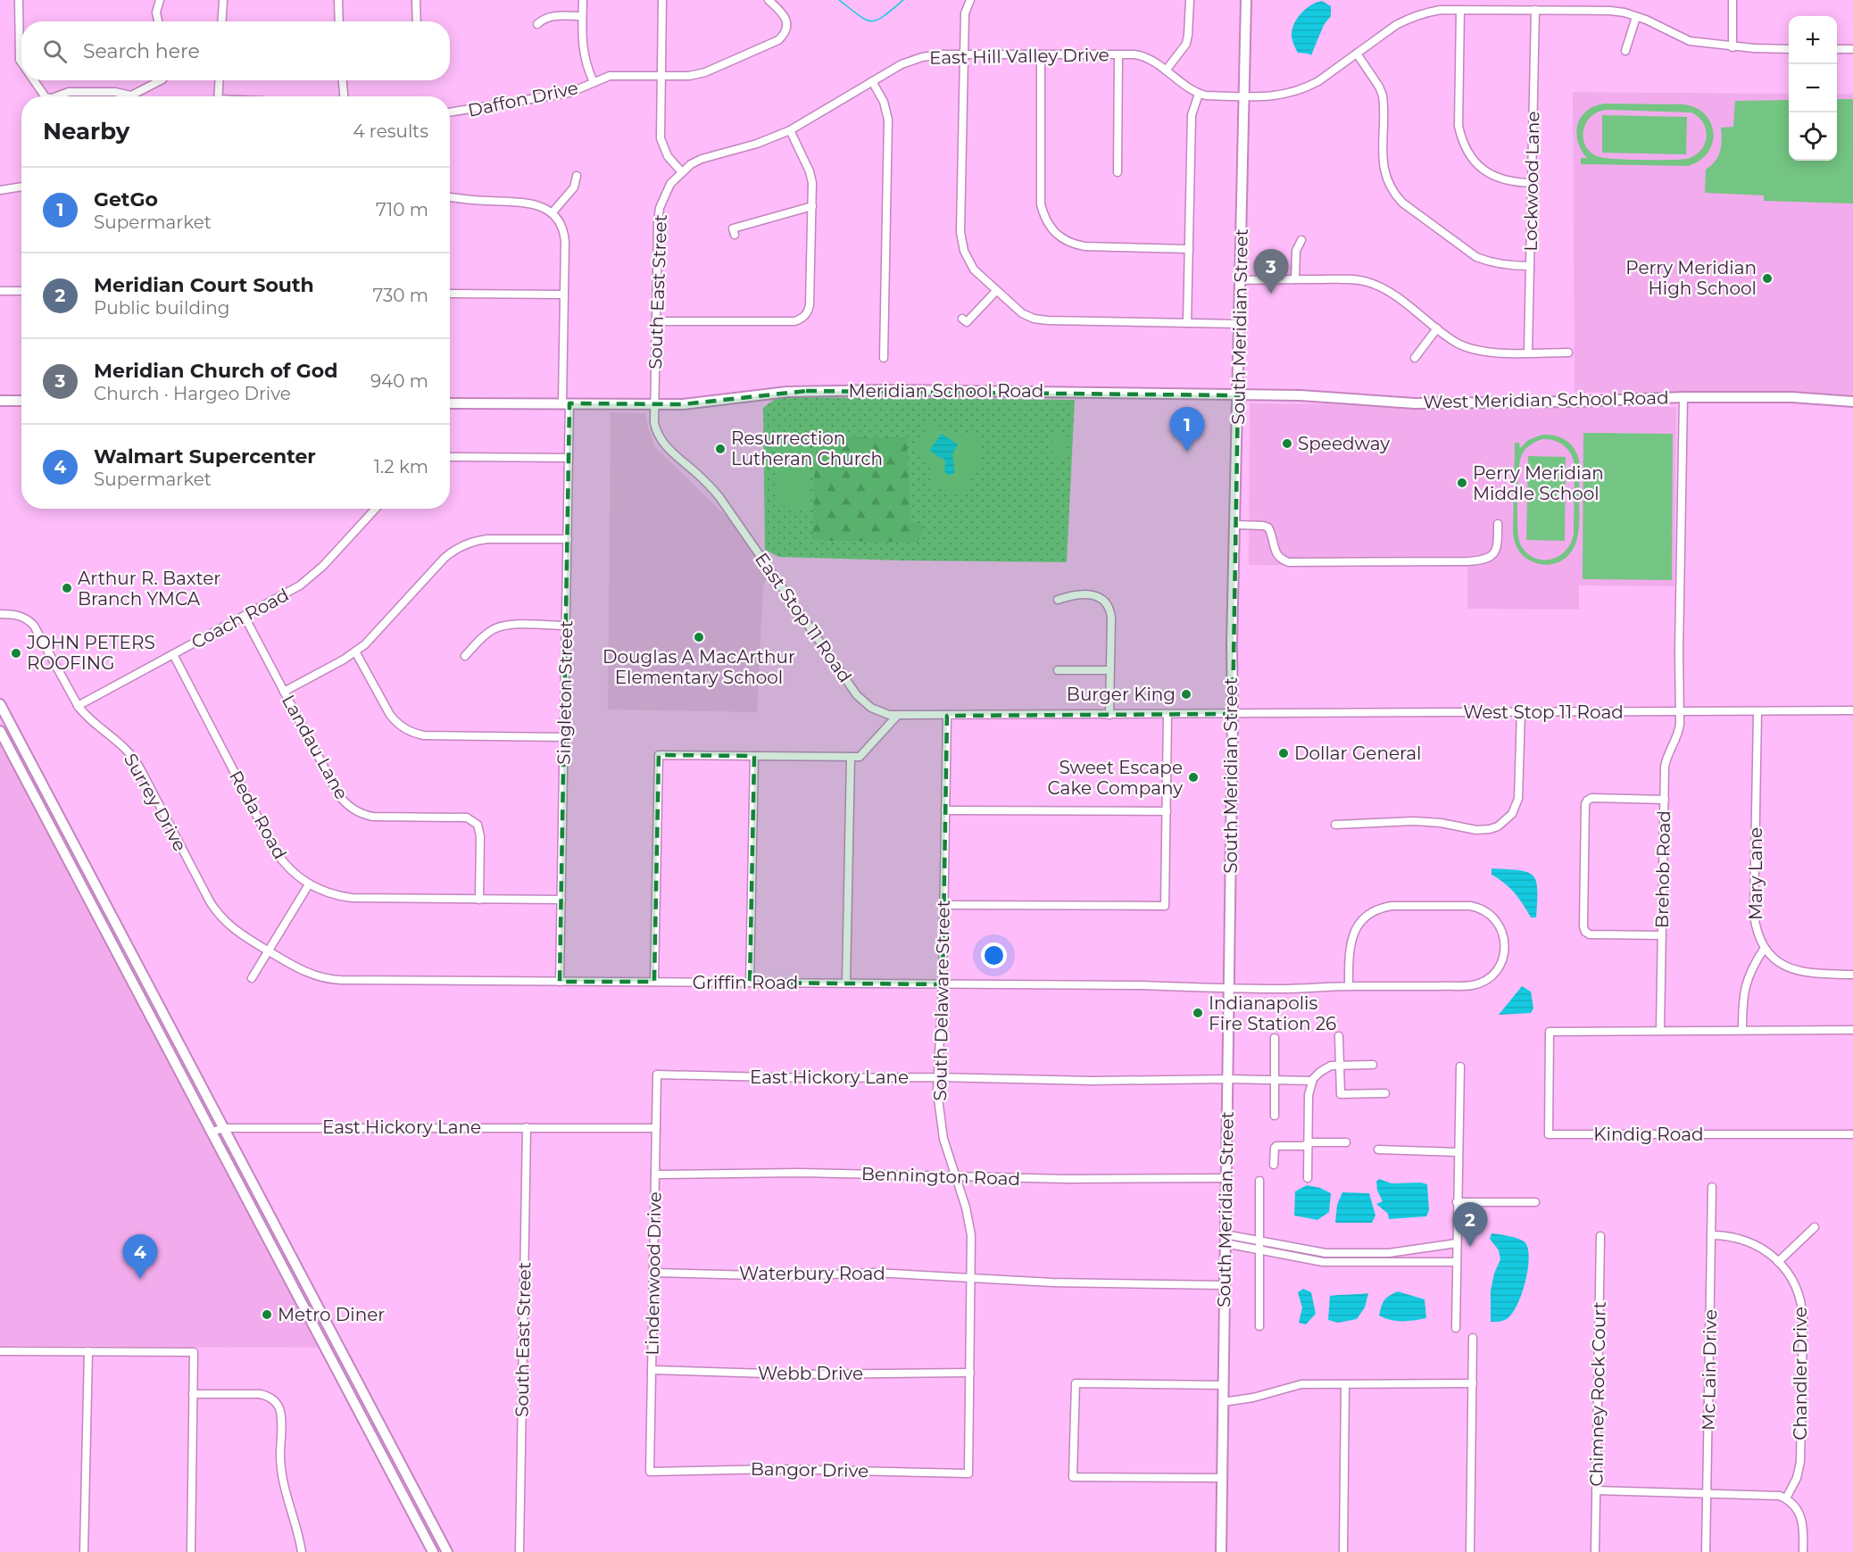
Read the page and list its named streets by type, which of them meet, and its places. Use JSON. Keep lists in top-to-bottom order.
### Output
{
  "streets": {
    "main road": ["South Meridian Street", "Meridian School Road", "West Meridian School Road"],
    "street": [
      "East Hill Valley Drive",
      "Daffon Drive",
      "Lockwood Lane",
      "South East Street",
      "East Stop 11 Road",
      "Coach Road",
      "Singleton Street",
      "West Stop 11 Road",
      "Landau Lane",
      "Surrey Drive",
      "Reda Road",
      "Brehob Road",
      "Mary Lane",
      "Griffin Road",
      "South Delaware Street",
      "East Hickory Lane",
      "Kindig Road",
      "Bennington Road",
      "Lindenwood Drive",
      "Waterbury Road",
      "Mc Lain Drive",
      "Webb Drive",
      "Chandler Drive",
      "Chimney Rock Court",
      "Bangor Drive"
    ]
  },
  "crossings": [
    ["East Hill Valley Drive", "Lockwood Lane"],
    ["East Hill Valley Drive", "South East Street"],
    ["East Hill Valley Drive", "South Meridian Street"],
    ["South East Street", "Meridian School Road"],
    ["South East Street", "East Stop 11 Road"],
    ["South East Street", "East Hickory Lane"],
    ["South Meridian Street", "Meridian School Road"],
    ["South Meridian Street", "West Meridian School Road"],
    ["South Meridian Street", "East Stop 11 Road"],
    ["South Meridian Street", "West Stop 11 Road"],
    ["South Meridian Street", "Griffin Road"],
    ["South Meridian Street", "East Hickory Lane"],
    ["South Meridian Street", "Bennington Road"],
    ["South Meridian Street", "Waterbury Road"],
    ["Meridian School Road", "West Meridian School Road"],
    ["Meridian School Road", "East Stop 11 Road"],
    ["West Meridian School Road", "Brehob Road"],
    ["East Stop 11 Road", "West Stop 11 Road"],
    ["East Stop 11 Road", "South Delaware Street"],
    ["Coach Road", "Landau Lane"],
    ["Coach Road", "Surrey Drive"],
    ["Coach Road", "Reda Road"],
    ["Singleton Street", "Reda Road"],
    ["Singleton Street", "Griffin Road"],
    ["West Stop 11 Road", "Brehob Road"],
    ["West Stop 11 Road", "Mary Lane"],
    ["Landau Lane", "Reda Road"],
    ["Surrey Drive", "Griffin Road"],
    ["Brehob Road", "Kindig Road"],
    ["Griffin Road", "South Delaware Street"],
    ["South Delaware Street", "East Hickory Lane"],
    ["South Delaware Street", "Bennington Road"],
    ["South Delaware Street", "Waterbury Road"],
    ["South Delaware Street", "Webb Drive"],
    ["South Delaware Street", "Bangor Drive"],
    ["East Hickory Lane", "Lindenwood Drive"],
    ["Bennington Road", "Lindenwood Drive"],
    ["Lindenwood Drive", "Waterbury Road"],
    ["Lindenwood Drive", "Webb Drive"],
    ["Lindenwood Drive", "Bangor Drive"],
    ["Mc Lain Drive", "Chandler Drive"]
  ],
  "places": [
    "Perry Meridian High School",
    "Speedway",
    "Resurrection Lutheran Church",
    "Perry Meridian Middle School",
    "Arthur R. Baxter Branch YMCA",
    "Douglas A MacArthur Elementary School",
    "JOHN PETERS ROOFING",
    "Burger King",
    "Dollar General",
    "Sweet Escape Cake Company",
    "Indianapolis Fire Station 26",
    "Metro Diner"
  ],
  "page": {
    "map_buttons": ["+", "−"],
    "search": "Search here",
    "heading": ["Nearby", "4 results"],
    "list": [
      {
        "mark": "1",
        "name": "GetGo",
        "note": "Supermarket",
        "value": "710 m"
      },
      {
        "mark": "2",
        "name": "Meridian Court South",
        "note": "Public building",
        "value": "730 m"
      },
      {
        "mark": "3",
        "name": "Meridian Church of God",
        "note": "Church · Hargeo Drive",
        "value": "940 m"
      },
      {
        "mark": "4",
        "name": "Walmart Supercenter",
        "note": "Supermarket",
        "value": "1.2 km"
      }
    ],
    "pins": [
      "3",
      "1",
      "2",
      "4"
    ]
  }
}
